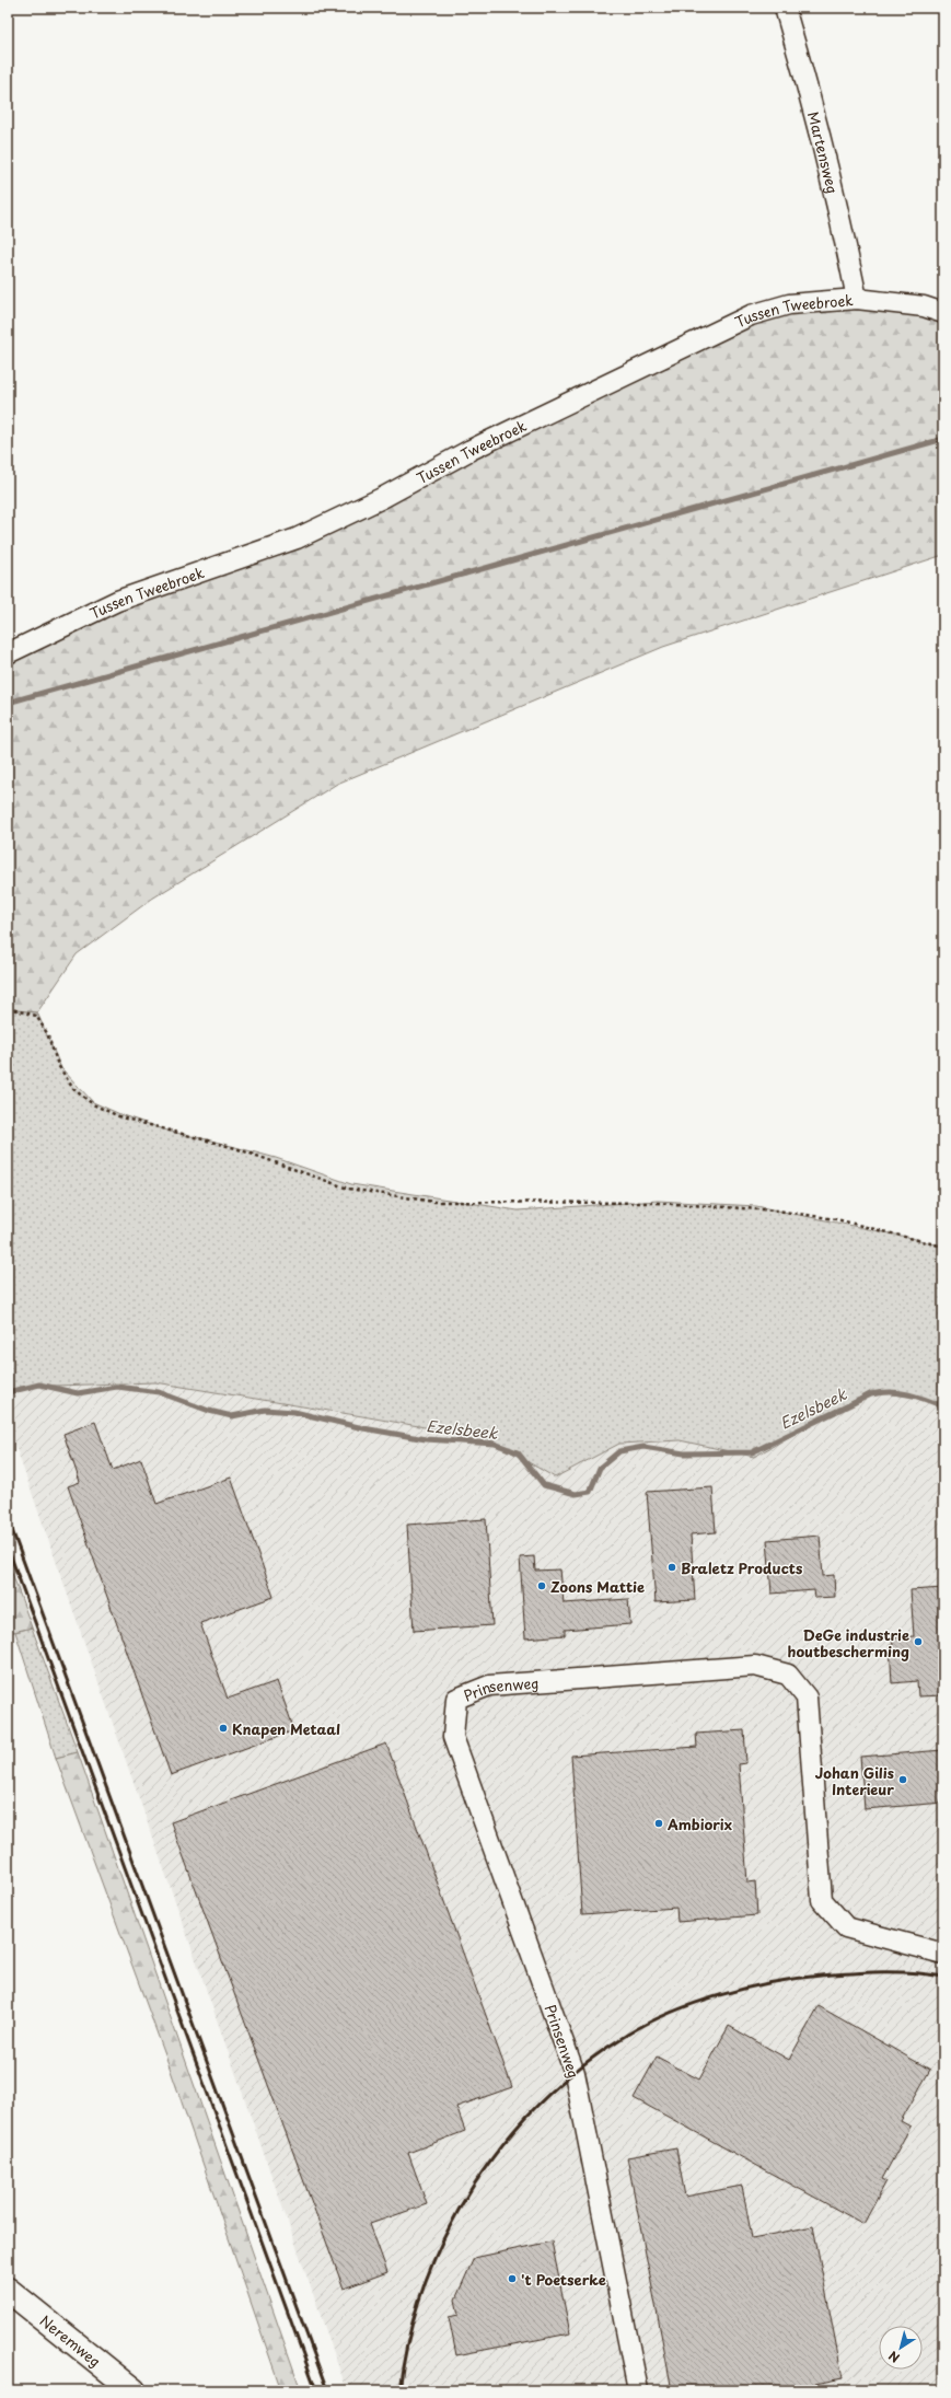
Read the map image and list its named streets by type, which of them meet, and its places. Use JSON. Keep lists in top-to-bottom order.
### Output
{
  "streets": {
    "street": [
      "Martensweg",
      "Tussen Tweebroek",
      "Prinsenweg",
      "Neremweg"
    ]
  },
  "crossings": [
    ["Martensweg", "Tussen Tweebroek"]
  ],
  "water": ["Ezelsbeek"],
  "places": [
    "Braletz Products",
    "Zoons Mattie",
    "DeGe industrie houtbescherming",
    "Knapen Metaal",
    "Johan Gilis Interieur",
    "Ambiorix",
    "'t Poetserke"
  ],
  "north": "bottom left"
}
